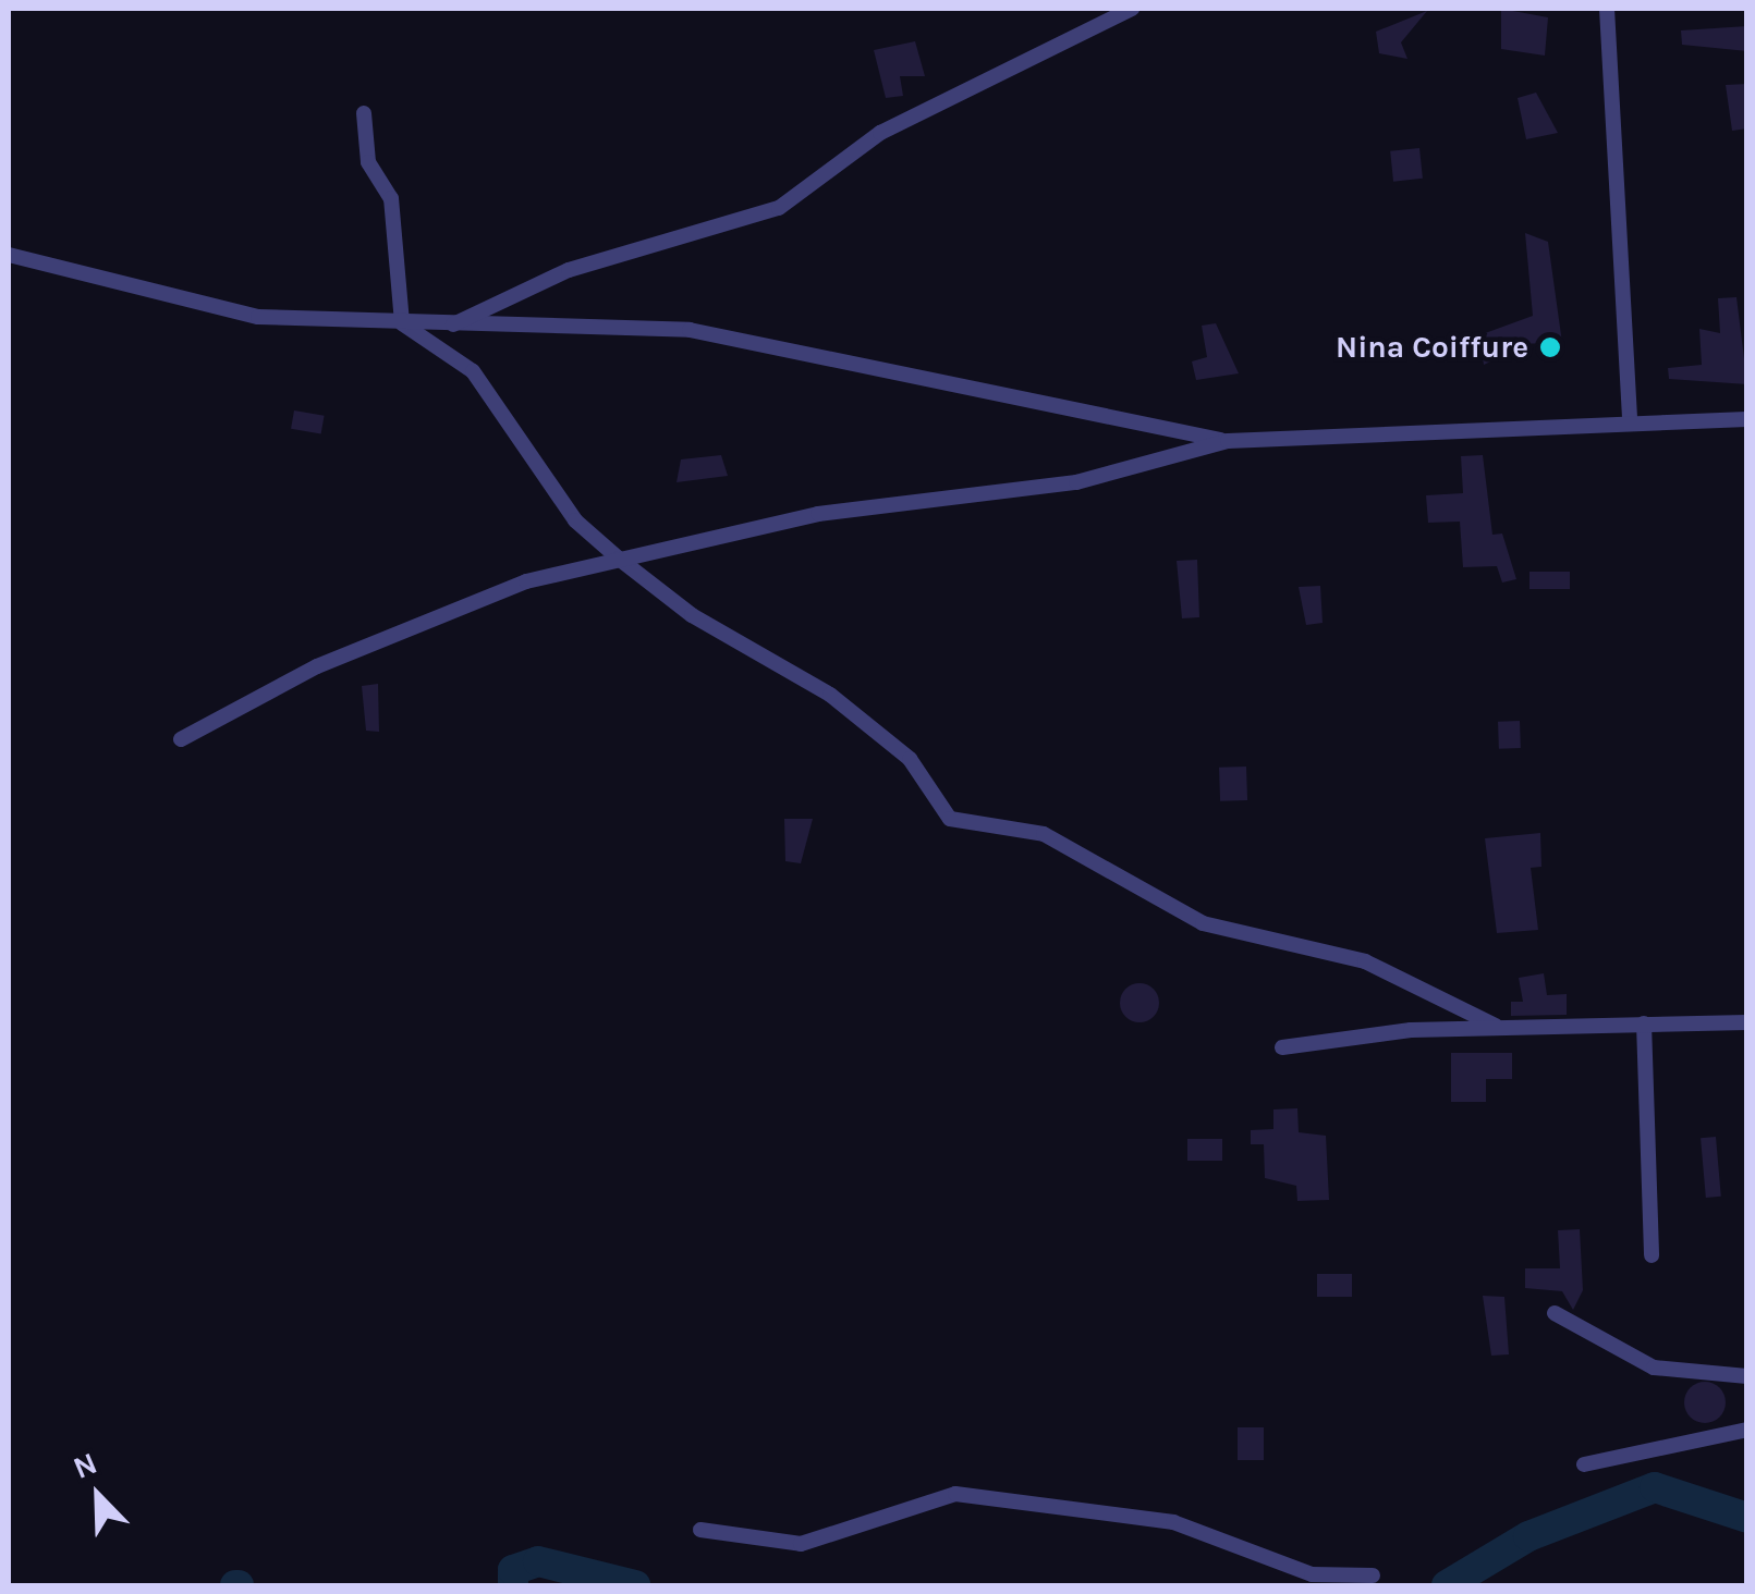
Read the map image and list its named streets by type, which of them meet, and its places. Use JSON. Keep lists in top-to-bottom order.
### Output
{
  "places": ["Nina Coiffure"],
  "north": "top left"
}
